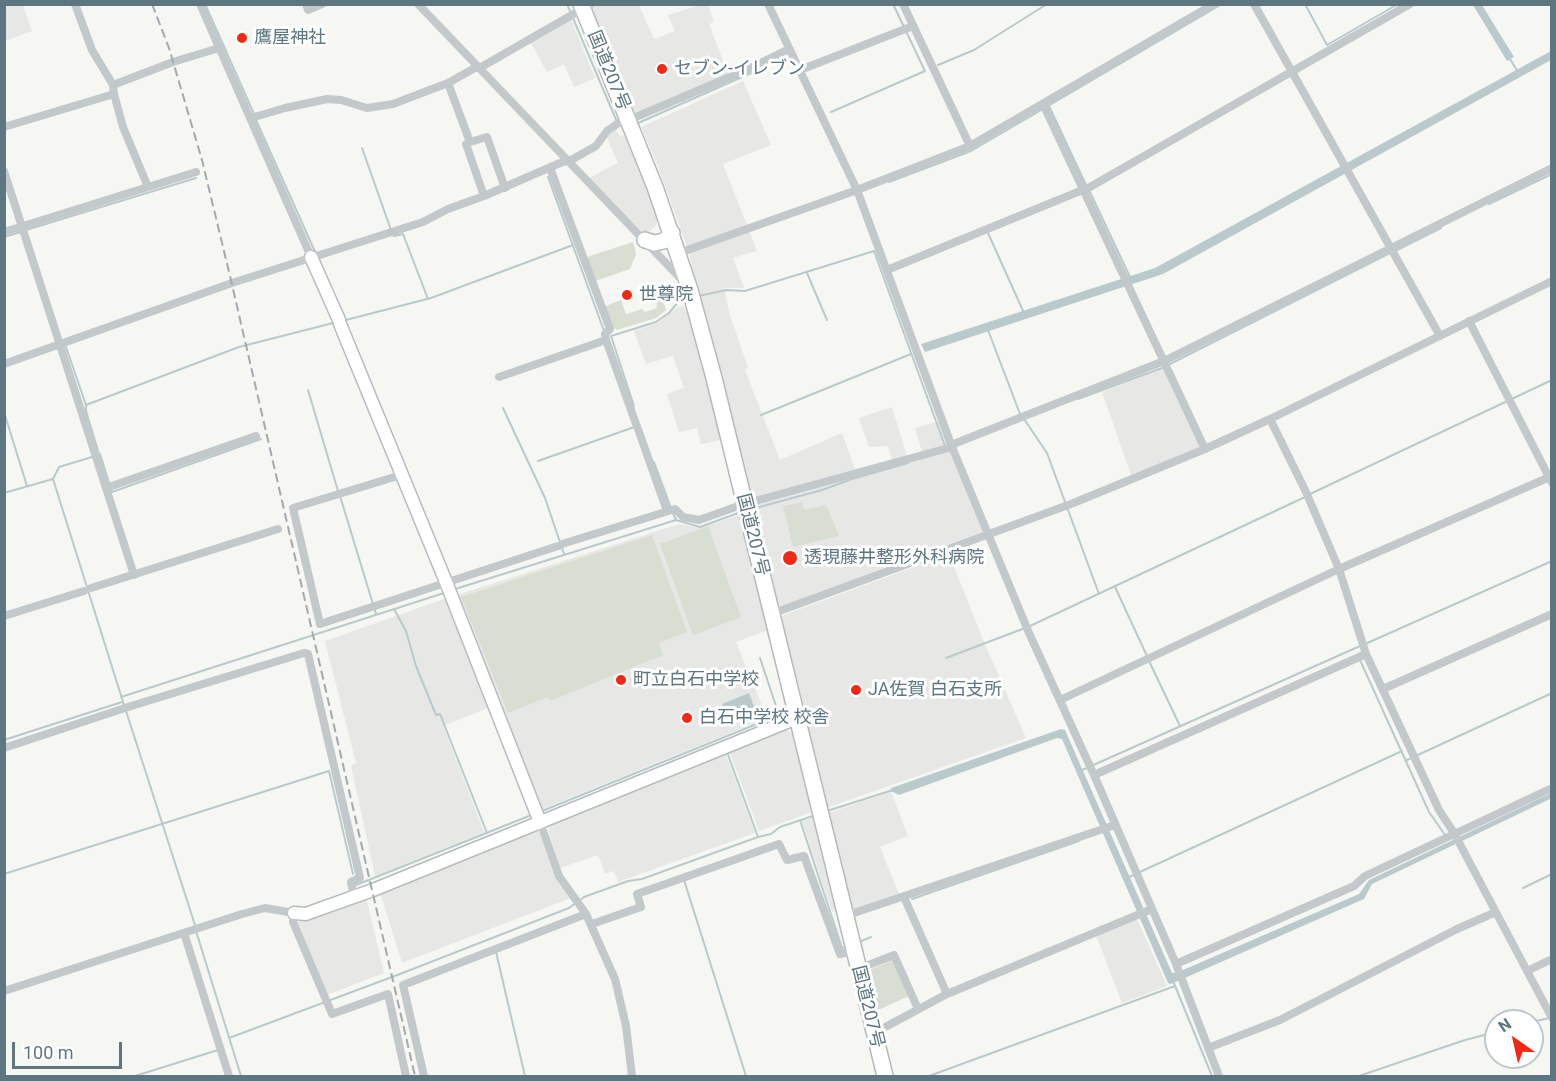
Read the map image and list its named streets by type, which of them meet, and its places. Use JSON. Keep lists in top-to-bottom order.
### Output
{
  "streets": {
    "highway": ["国道207号"]
  },
  "places": [
    "鷹屋神社",
    "セブン-イレブン",
    "世尊院",
    "透現藤井整形外科病院",
    "町立白石中学校",
    "JA佐賀 白石支所",
    "白石中学校 校舎"
  ],
  "scale_bar": "100 m",
  "north": "top left"
}
